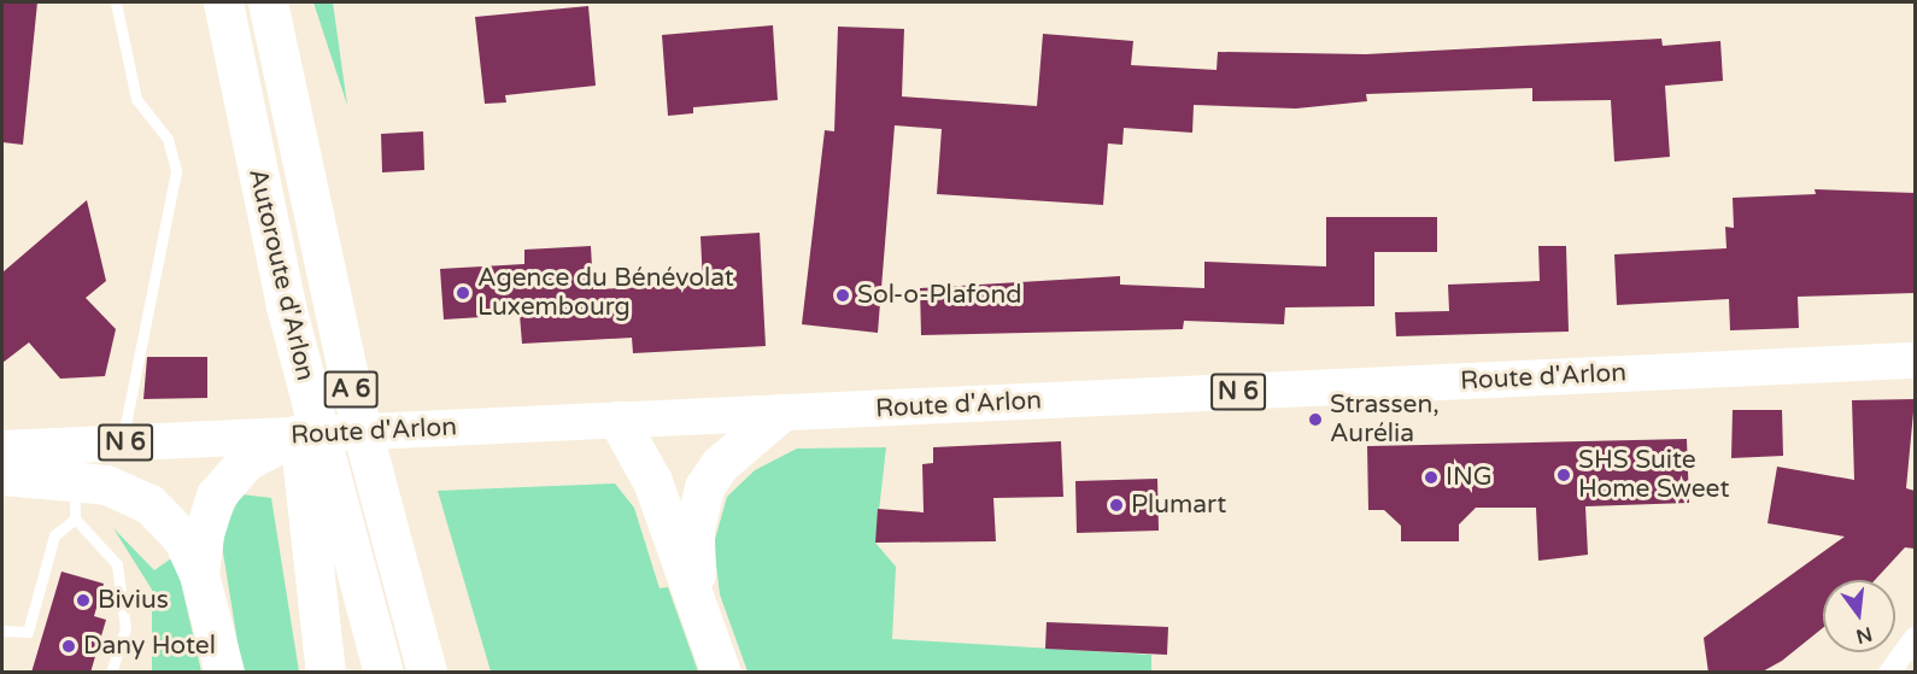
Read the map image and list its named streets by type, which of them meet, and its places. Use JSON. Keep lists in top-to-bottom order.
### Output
{
  "streets": {
    "highway": ["Autoroute d'Arlon", "A 6"],
    "main road": ["Route d'Arlon", "N 6"]
  },
  "crossings": [
    ["Route d'Arlon", "A 6"],
    ["A 6", "N 6"]
  ],
  "places": [
    "Agence du Bénévolat Luxembourg",
    "Sol-o-Plafond",
    "Strassen, Aurélia",
    "SHS Suite Home Sweet",
    "ING",
    "Plumart",
    "Bivius",
    "Dany Hotel"
  ],
  "north": "bottom"
}
